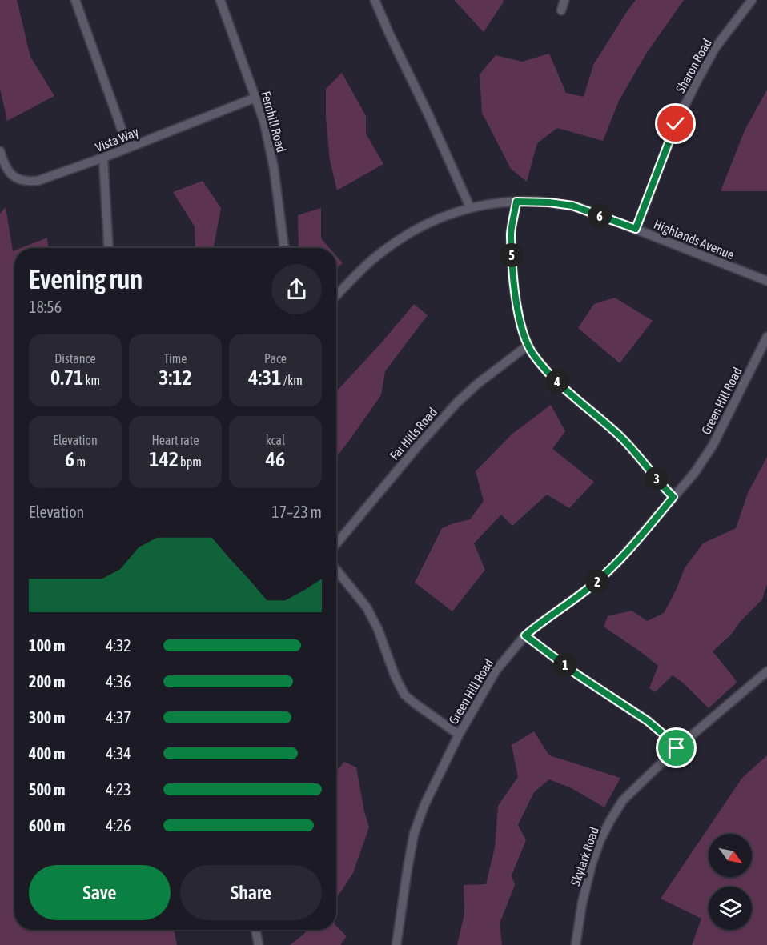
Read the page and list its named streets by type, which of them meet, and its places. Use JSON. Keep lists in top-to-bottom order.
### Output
{
  "streets": {
    "street": [
      "Sharon Road",
      "Fernhill Road",
      "Vista Way",
      "Highlands Avenue",
      "Green Hill Road",
      "Far Hills Road",
      "Skylark Road"
    ]
  },
  "crossings": [
    ["Sharon Road", "Highlands Avenue"],
    ["Fernhill Road", "Vista Way"]
  ],
  "north": "bottom right",
  "page": {
    "pins": [
      "6",
      "5",
      "4",
      "3",
      "2",
      "1"
    ],
    "heading": ["Evening run", "18:56"],
    "stats": [
      ["Distance", "0.71 km"],
      ["Time", "3:12"],
      ["Pace", "4:31 /km"],
      ["Elevation", "6 m"],
      ["Heart rate", "142 bpm"],
      ["kcal", "46"]
    ],
    "chart": ["Elevation", "17–23 m"],
    "list": [
      {
        "name": "100 m",
        "note": "4:32"
      },
      {
        "name": "200 m",
        "note": "4:36"
      },
      {
        "name": "300 m",
        "note": "4:37"
      },
      {
        "name": "400 m",
        "note": "4:34"
      },
      {
        "name": "500 m",
        "note": "4:23"
      },
      {
        "name": "600 m",
        "note": "4:26"
      }
    ],
    "buttons": ["Save", "Share"]
  }
}
